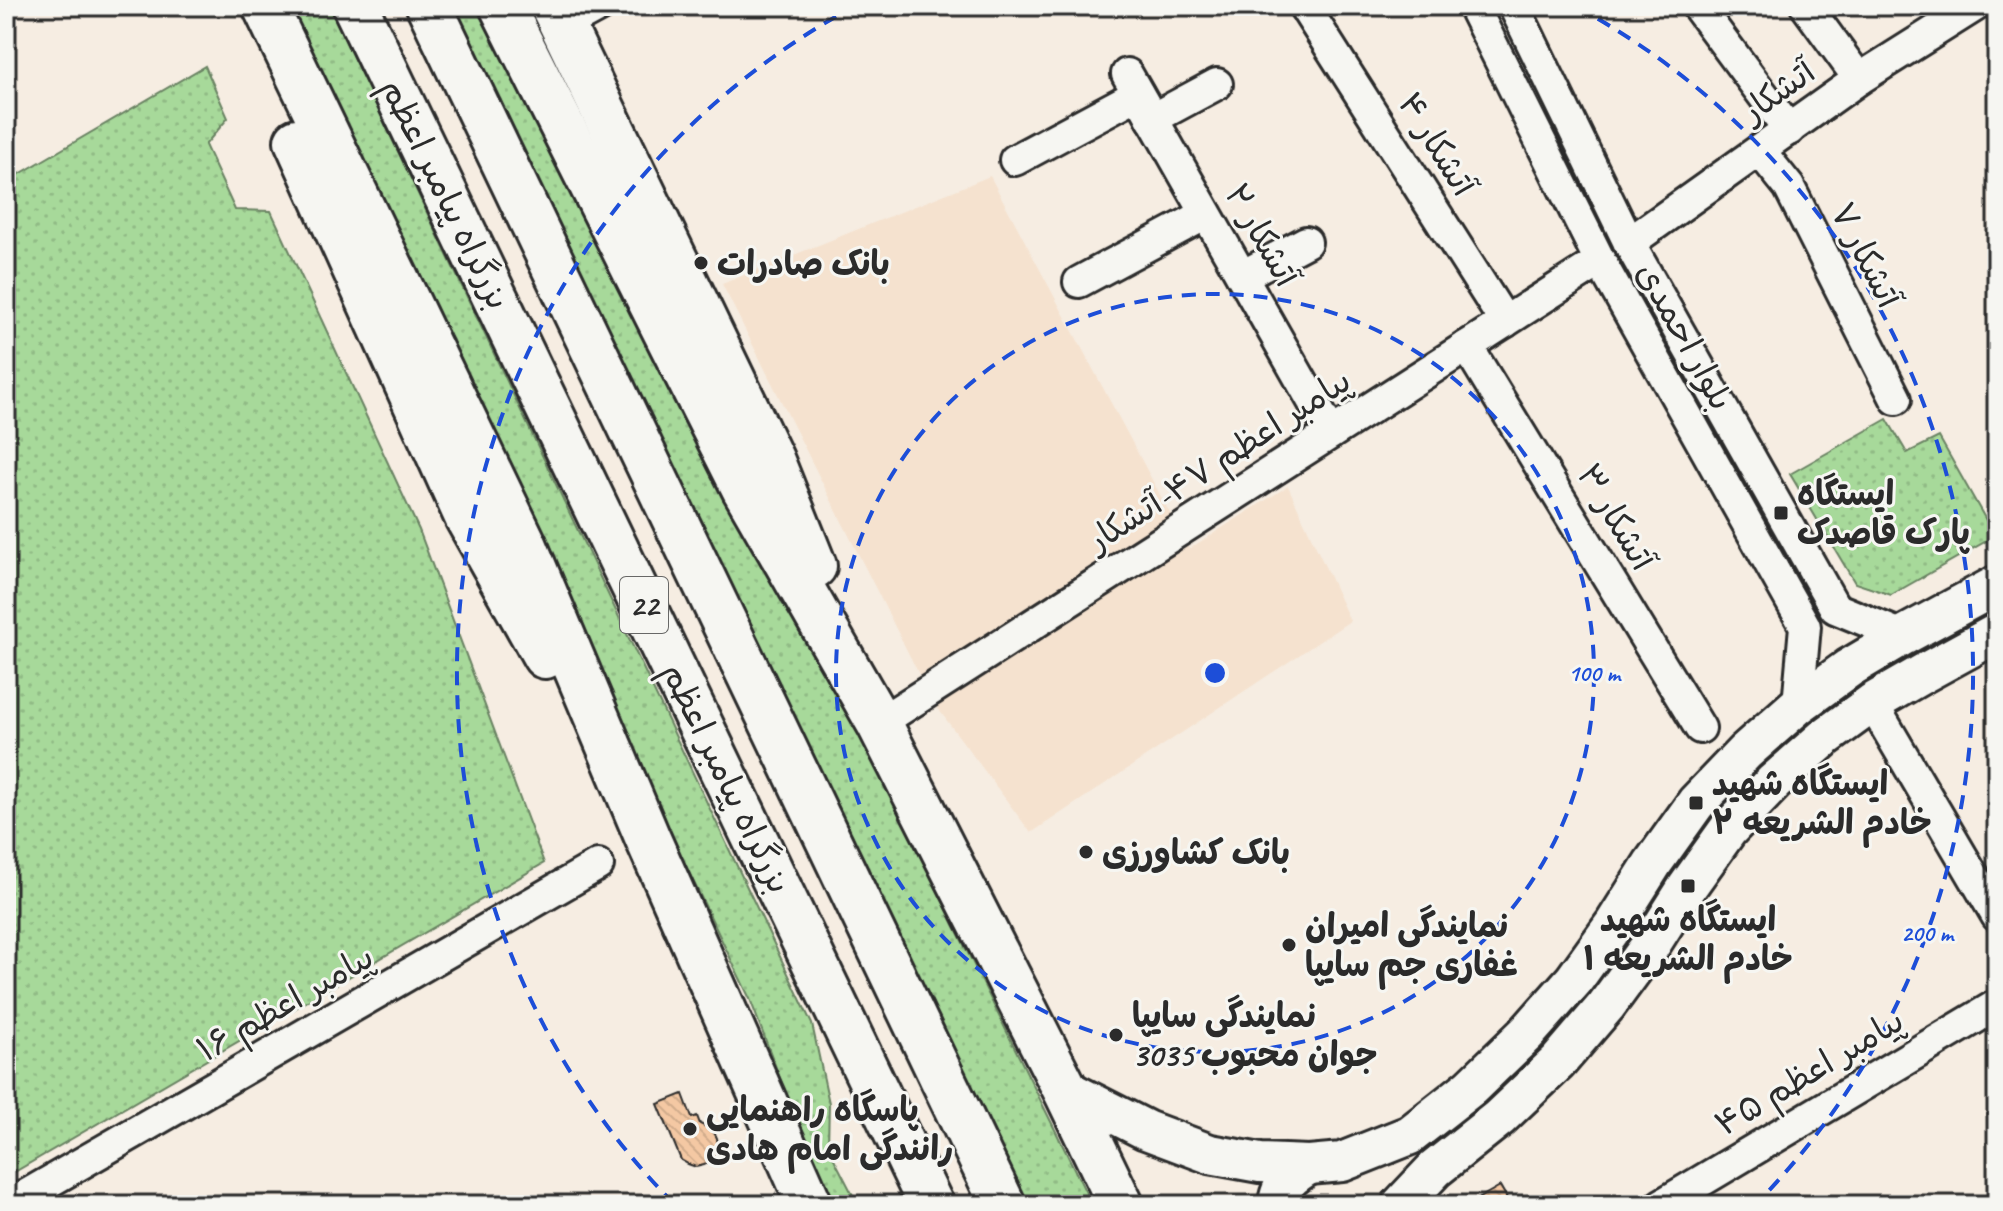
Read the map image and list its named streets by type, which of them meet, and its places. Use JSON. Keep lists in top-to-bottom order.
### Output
{
  "streets": {
    "highway": ["بزرگراه پیامبر اعظم", "22"],
    "street": [
      "آتشکار",
      "آتشکار ۴",
      "آتشکار ۲",
      "آتشکار ۷",
      "بلوار احمدی",
      "پیامبر اعظم ۴۷-آتشکار",
      "آتشکار ۳",
      "پیامبر اعظم ۱۶",
      "پیامبر اعظم ۴۵"
    ]
  },
  "crossings": [
    ["آتشکار", "آتشکار ۷"],
    ["آتشکار", "بلوار احمدی"],
    ["آتشکار ۴", "پیامبر اعظم ۴۷-آتشکار"],
    ["آتشکار ۲", "پیامبر اعظم ۴۷-آتشکار"],
    ["بلوار احمدی", "پیامبر اعظم ۴۷-آتشکار"],
    ["پیامبر اعظم ۴۷-آتشکار", "آتشکار ۳"]
  ],
  "places": {
    "other": [
      "بانک صادرات",
      "بانک کشاورزی",
      "نمایندگی امیران غفاری جم سایپا",
      "نمایندگی سایپا جوان محبوب 3035",
      "پاسگاه راهنمایی رانندگی امام هادی"
    ],
    "transit": ["ایستگاه پارک قاصدک", "ایستگاه شهید خادم الشریعه ۲", "ایستگاه شهید خادم الشریعه ۱"]
  },
  "rings": ["100 m", "200 m"]
}
